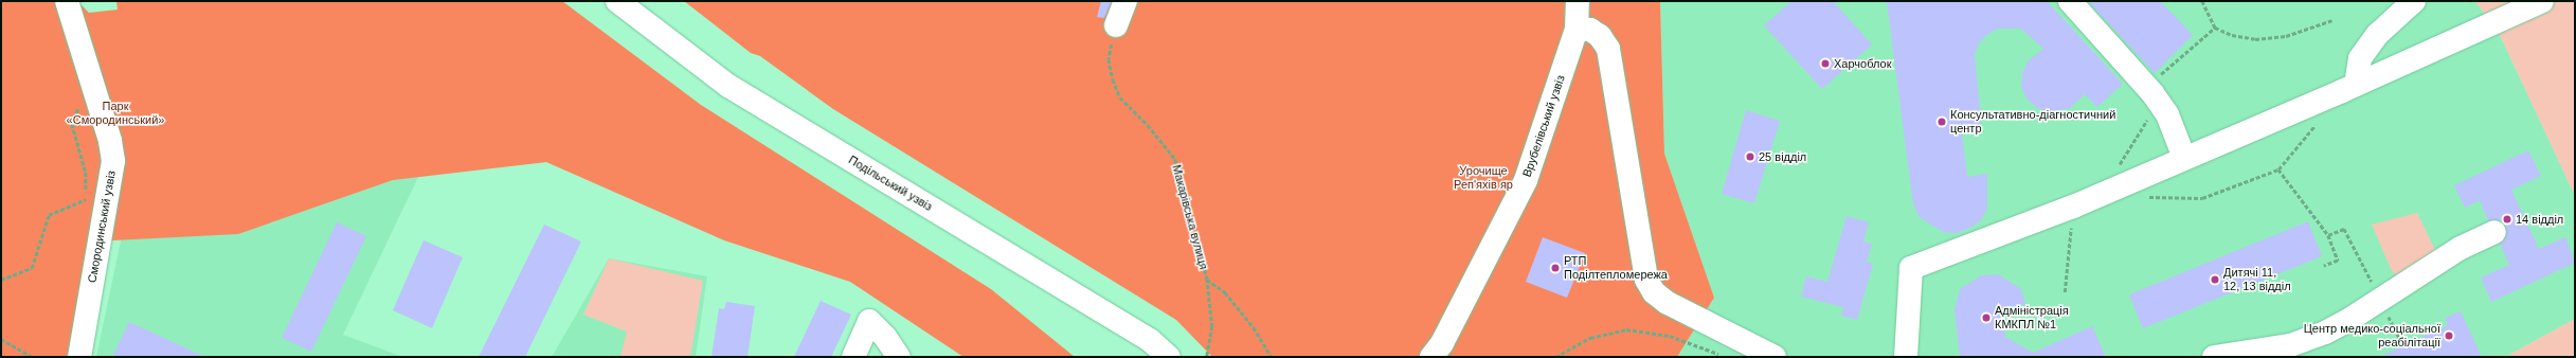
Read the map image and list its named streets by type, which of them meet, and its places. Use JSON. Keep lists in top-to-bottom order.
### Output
{
  "streets": {
    "street": ["Врубелівський узвіз", "Подільський узвіз", "Смородинський узвіз"],
    "path": ["Макарівська вулиця"]
  },
  "parks": ["Парк «Смородинський»", "Урочище Реп'яхів яр"],
  "places": [
    "Харчоблок",
    "Консультативно-діагностичний центр",
    "25 відділ",
    "14 відділ",
    "РТП Поділтепломережа",
    "Дитячі 11, 12, 13 відділ",
    "Адміністрація КМКПЛ №1",
    "Центр медико-соціальної реабілітації"
  ]
}
